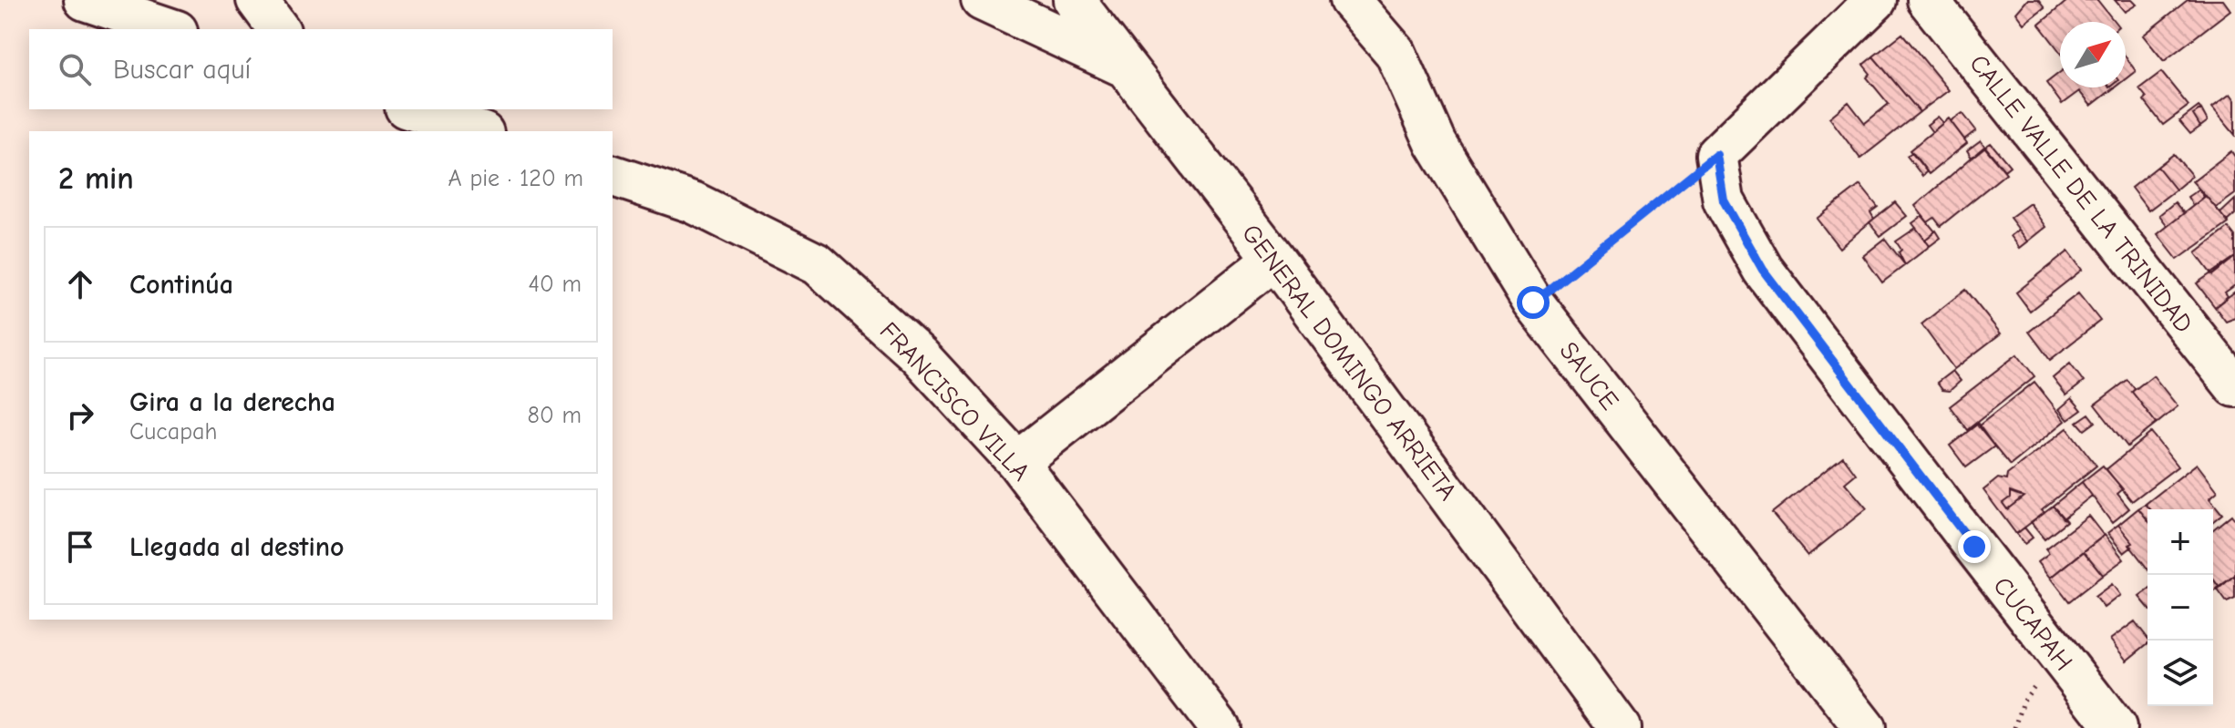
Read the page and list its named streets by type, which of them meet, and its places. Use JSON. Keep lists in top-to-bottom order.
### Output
{
  "streets": {
    "street": [
      "CALLE VALLE DE LA TRINIDAD",
      "GENERAL DOMINGO ARRIETA",
      "SAUCE",
      "FRANCISCO VILLA",
      "CUCAPAH"
    ]
  },
  "north": "top right",
  "page": {
    "search": "Buscar aquí",
    "heading": ["2 min", "A pie · 120 m"],
    "list": [
      ["Continúa", "40 m"],
      ["Gira a la derecha", "Cucapah", "80 m"],
      "Llegada al destino"
    ],
    "map_buttons": ["+", "−"]
  }
}
